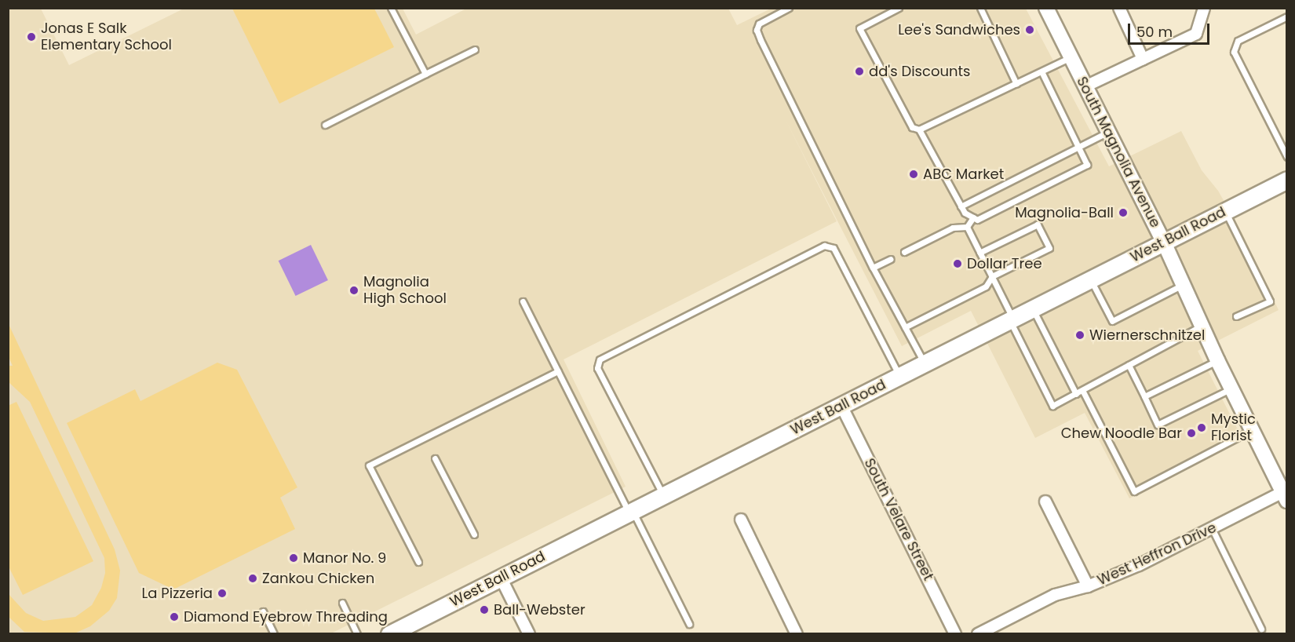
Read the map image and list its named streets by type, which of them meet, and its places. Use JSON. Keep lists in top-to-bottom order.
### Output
{
  "streets": {
    "main road": ["South Magnolia Avenue", "West Ball Road"],
    "street": ["South Velare Street", "West Heffron Drive"]
  },
  "crossings": [
    ["South Magnolia Avenue", "West Ball Road"],
    ["South Magnolia Avenue", "West Heffron Drive"],
    ["West Ball Road", "South Velare Street"]
  ],
  "places": [
    "Lee's Sandwiches",
    "Jonas E Salk Elementary School",
    "dd's Discounts",
    "ABC Market",
    "Magnolia-Ball",
    "Dollar Tree",
    "Magnolia High School",
    "Wiernerschnitzel",
    "Mystic Florist",
    "Chew Noodle Bar",
    "Manor No. 9",
    "Zankou Chicken",
    "La Pizzeria",
    "Ball-Webster",
    "Diamond Eyebrow Threading"
  ],
  "scale_bar": "50 m"
}
